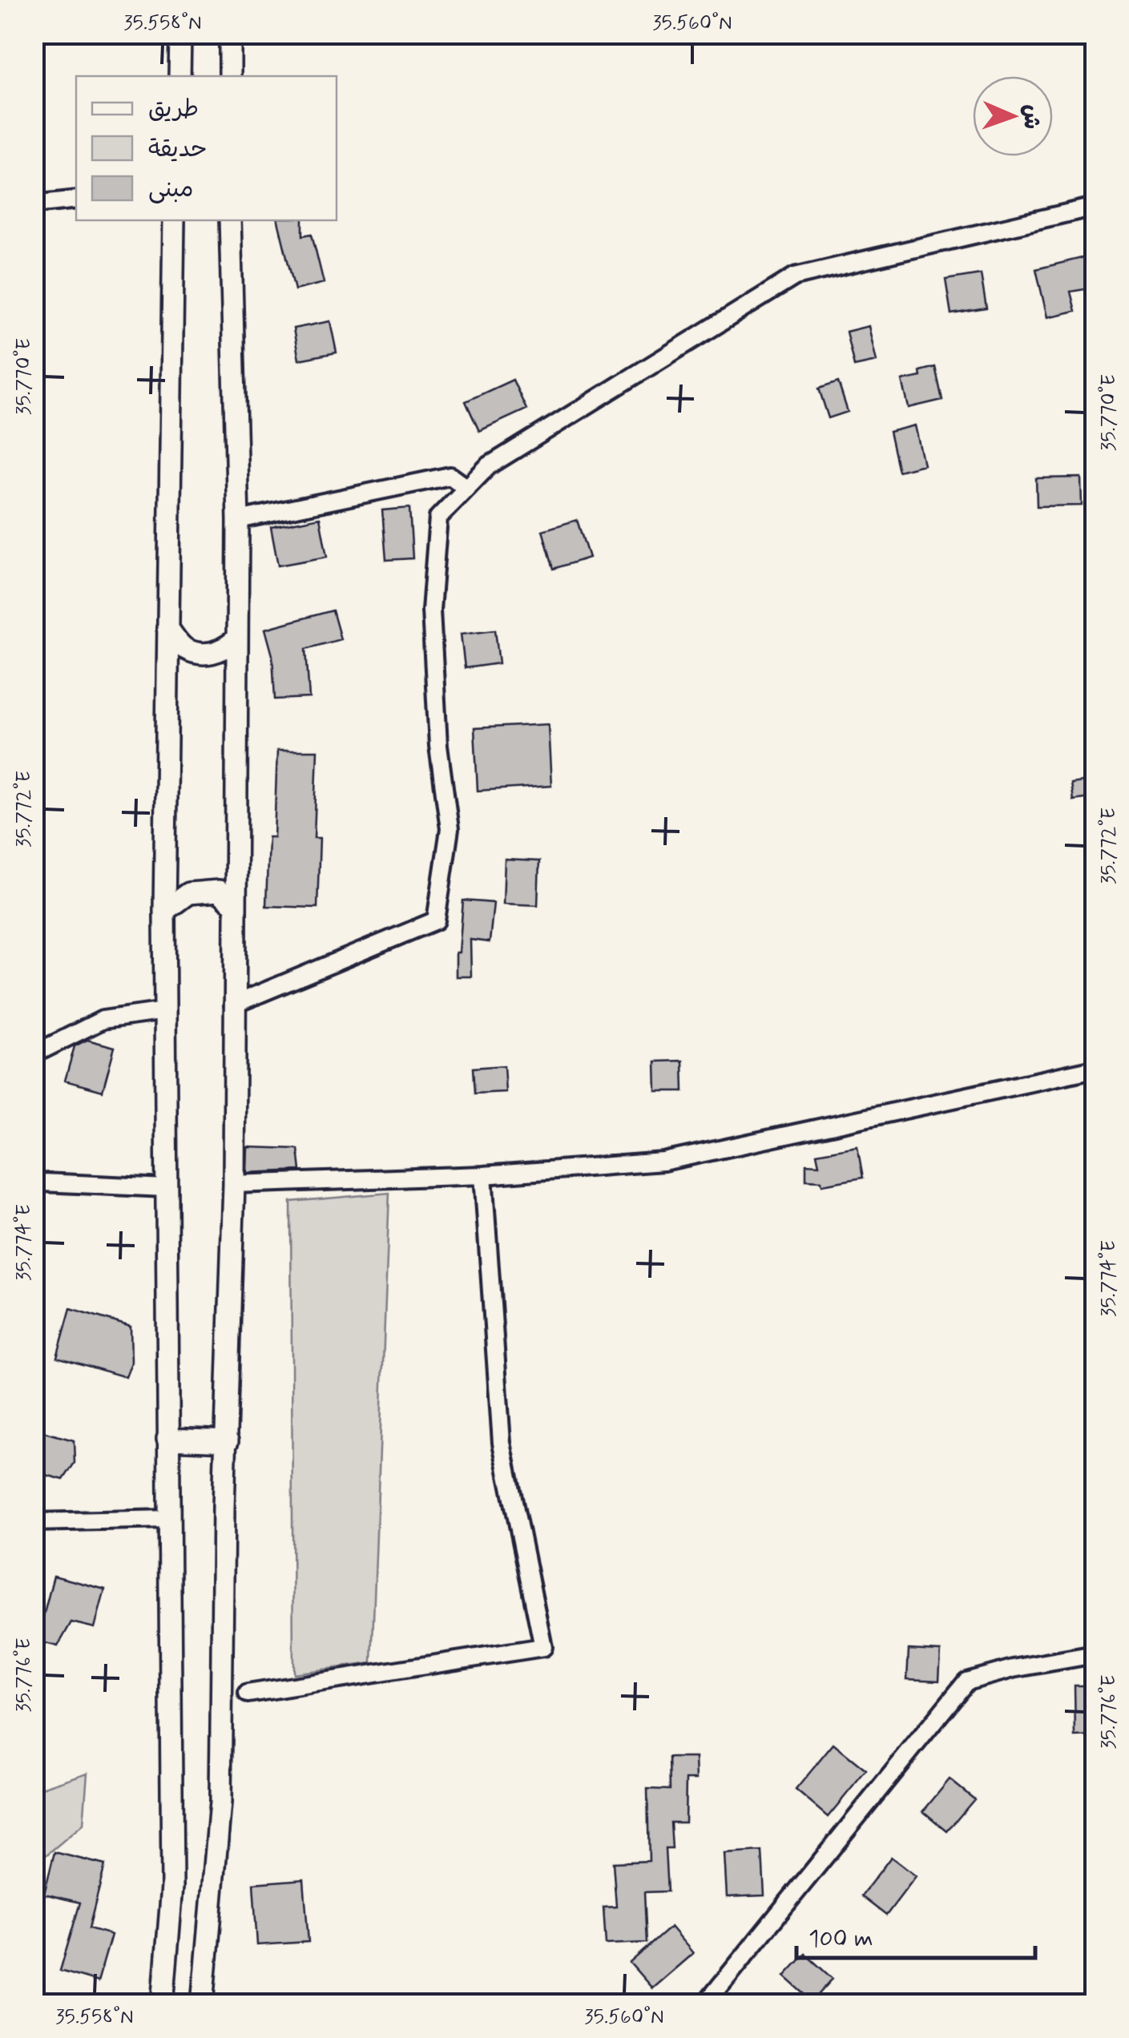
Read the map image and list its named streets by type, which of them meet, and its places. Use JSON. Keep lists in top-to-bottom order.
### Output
{
  "legend": ["طريق", "حديقة", "مبنى"],
  "scale_bar": "100 m",
  "north": "right",
  "coordinates": [
    "35.558°N",
    "35.560°N",
    "35.770°E",
    "35.772°E",
    "35.774°E",
    "35.776°E"
  ]
}
